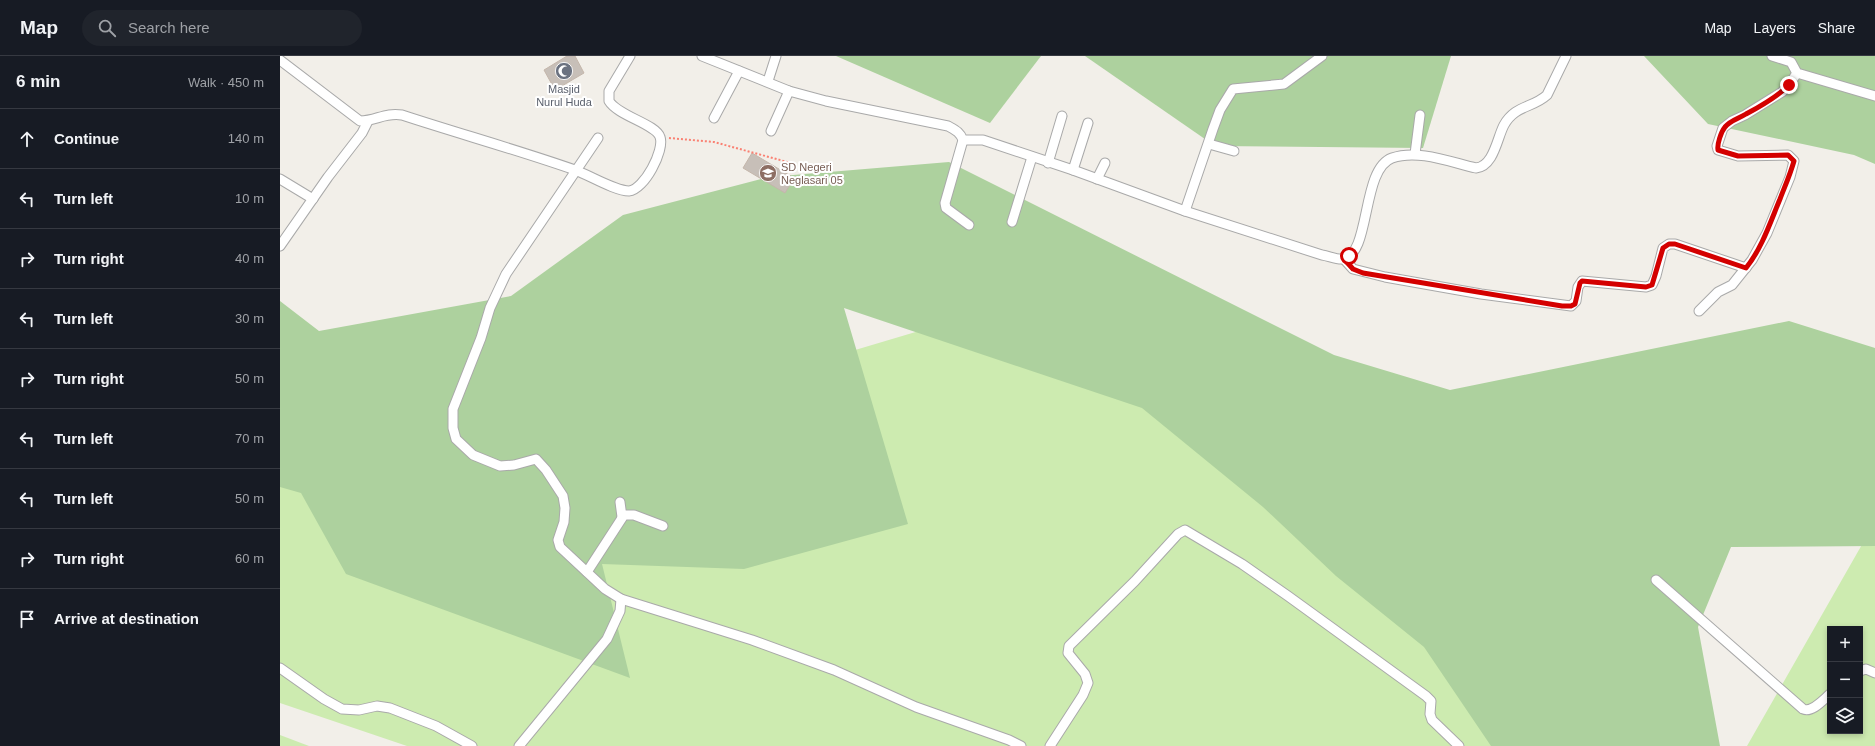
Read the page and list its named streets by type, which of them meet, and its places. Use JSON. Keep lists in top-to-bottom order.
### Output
{
  "places": {
    "mosque": ["Masjid Nurul Huda"],
    "school or university": ["SD Negeri Neglasari 05"]
  },
  "page": {
    "header": "Map",
    "search": "Search here",
    "nav": ["Map", "Layers", "Share"],
    "heading": ["6 min", "Walk · 450 m"],
    "list": [
      ["Continue", "140 m"],
      ["Turn left", "10 m"],
      ["Turn right", "40 m"],
      ["Turn left", "30 m"],
      ["Turn right", "50 m"],
      ["Turn left", "70 m"],
      ["Turn left", "50 m"],
      ["Turn right", "60 m"],
      "Arrive at destination"
    ],
    "map_buttons": ["+", "−"]
  }
}
